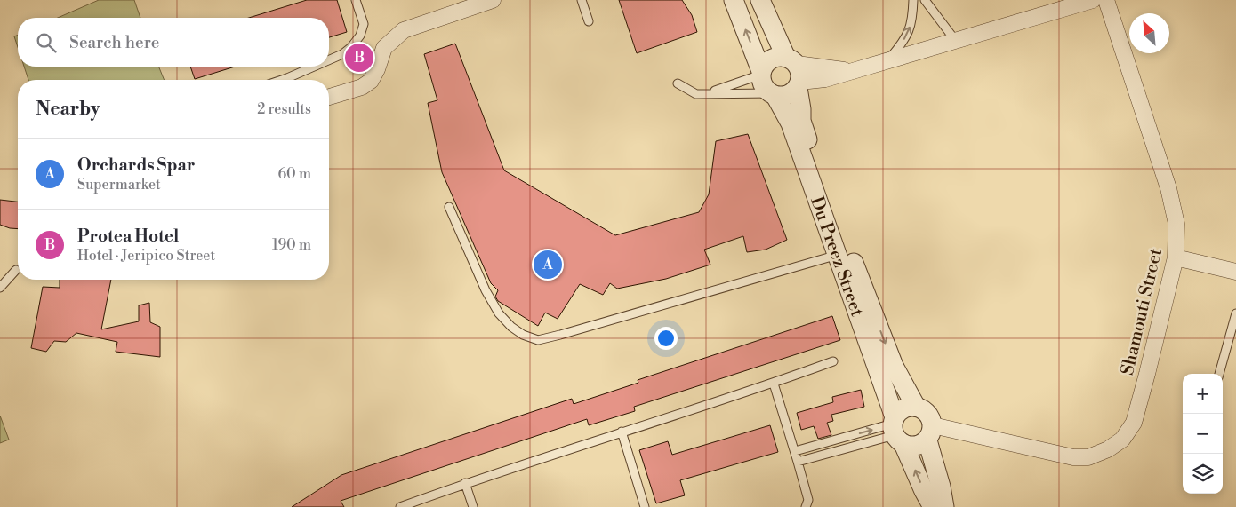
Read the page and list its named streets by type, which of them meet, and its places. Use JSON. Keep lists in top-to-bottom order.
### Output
{
  "streets": {
    "street": ["Du Preez Street", "Shamouti Street"]
  },
  "crossings": [
    ["Du Preez Street", "Shamouti Street"]
  ],
  "north": "top left",
  "page": {
    "search": "Search here",
    "pins": ["B", "A"],
    "heading": ["Nearby", "2 results"],
    "list": [
      {
        "mark": "A",
        "name": "Orchards Spar",
        "note": "Supermarket",
        "value": "60 m"
      },
      {
        "mark": "B",
        "name": "Protea Hotel",
        "note": "Hotel · Jeripico Street",
        "value": "190 m"
      }
    ],
    "map_buttons": ["+", "−"]
  }
}
